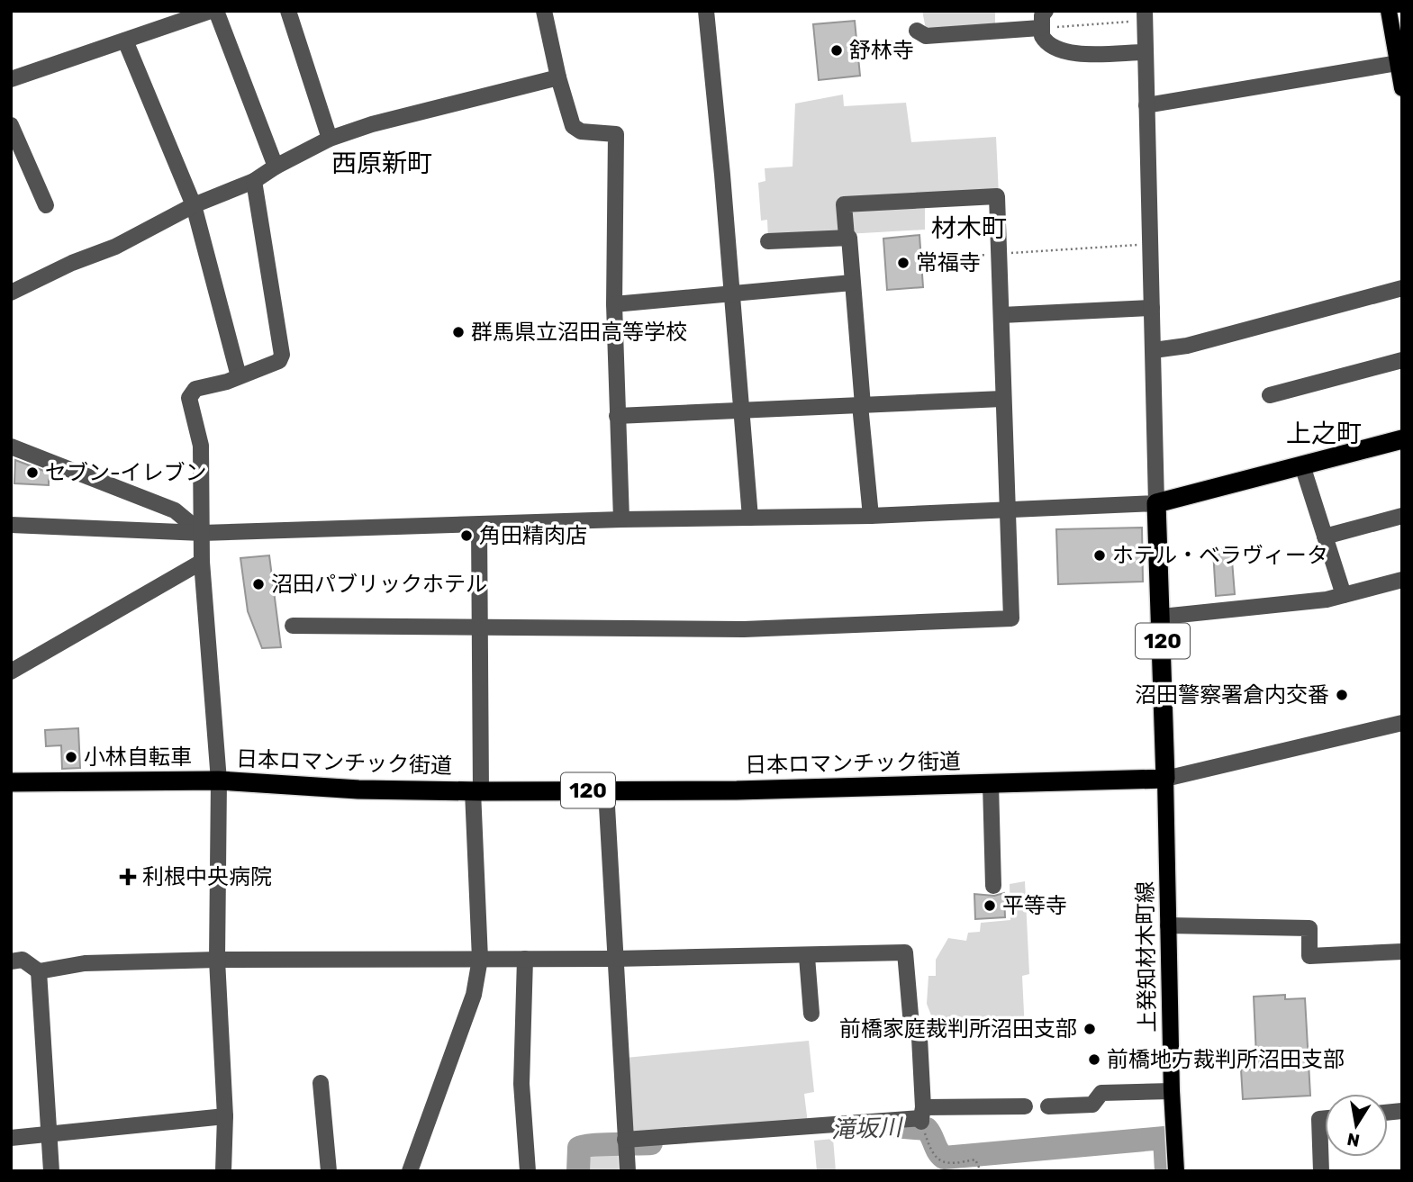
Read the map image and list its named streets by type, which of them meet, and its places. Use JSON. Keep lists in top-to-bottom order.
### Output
{
  "streets": {
    "highway": ["120", "日本ロマンチック街道"],
    "main road": ["上発知材木町線"]
  },
  "crossings": [
    ["120", "日本ロマンチック街道"],
    ["120", "上発知材木町線"],
    ["日本ロマンチック街道", "上発知材木町線"]
  ],
  "districts": ["西原新町", "材木町", "上之町"],
  "water": ["滝坂川"],
  "places": {
    "other": [
      "舒林寺",
      "常福寺",
      "群馬県立沼田高等学校",
      "セブン-イレブン",
      "角田精肉店",
      "ホテル・ベラヴィータ",
      "沼田パブリックホテル",
      "沼田警察署倉内交番",
      "小林自転車",
      "平等寺",
      "前橋家庭裁判所沼田支部",
      "前橋地方裁判所沼田支部"
    ],
    "health": ["利根中央病院"]
  },
  "north": "bottom"
}
